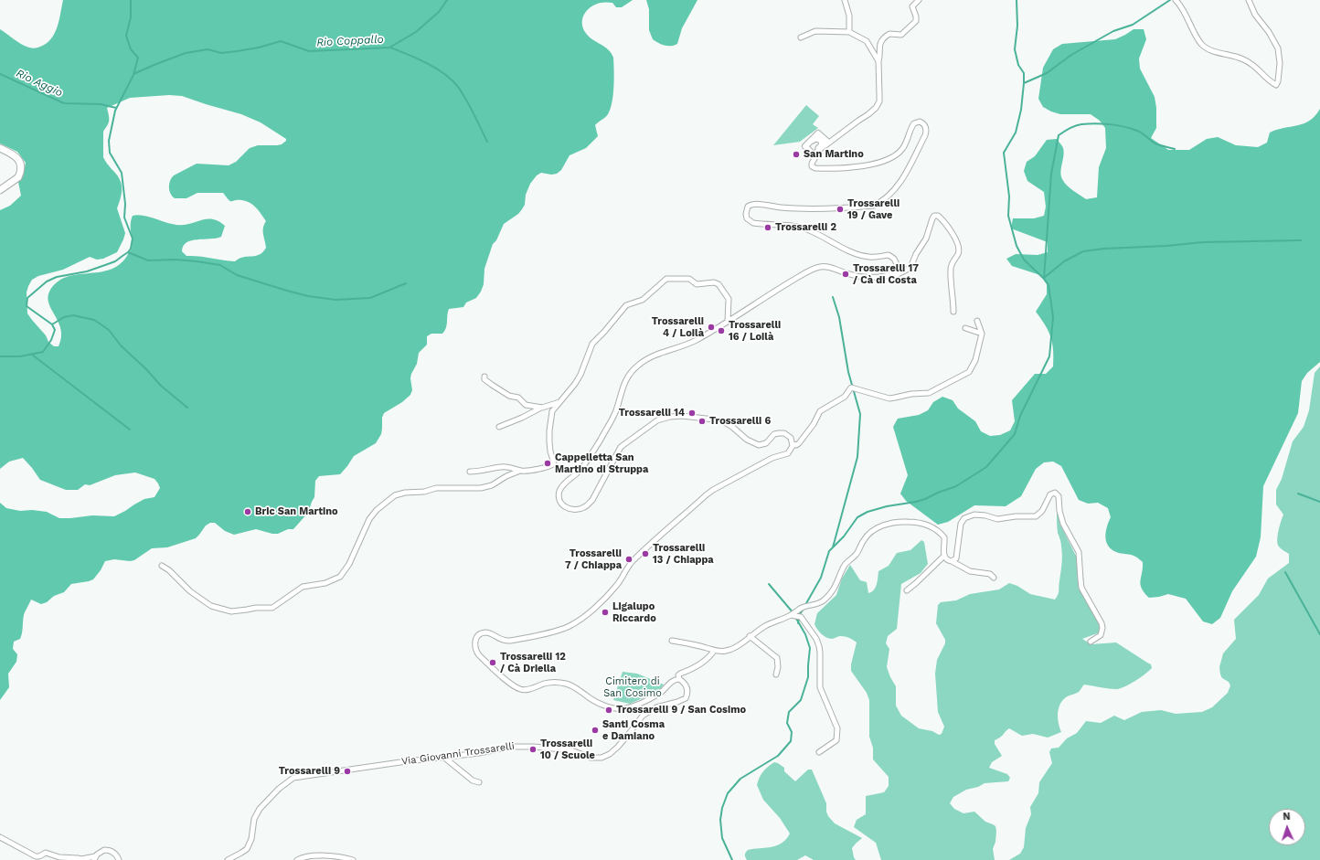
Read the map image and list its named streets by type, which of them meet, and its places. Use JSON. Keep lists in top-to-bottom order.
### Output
{
  "streets": {
    "street": ["Via Giovanni Trossarelli"]
  },
  "water": ["Rio Coppallo", "Rio Aggio"],
  "parks": ["Cimitero di San Cosimo"],
  "places": [
    "San Martino",
    "Trossarelli 19 / Gave",
    "Trossarelli 2",
    "Trossarelli 17 / Cà di Costa",
    "Trossarelli 4 / Loilà",
    "Trossarelli 16 / Loilà",
    "Trossarelli 14",
    "Trossarelli 6",
    "Cappelletta San Martino di Struppa",
    "Bric San Martino",
    "Trossarelli 13 / Chiappa",
    "Trossarelli 7 / Chiappa",
    "Ligalupo Riccardo",
    "Trossarelli 12 / Cà Driella",
    "Trossarelli 9 / San Cosimo",
    "Santi Cosma e Damiano",
    "Trossarelli 10 / Scuole",
    "Trossarelli 9"
  ],
  "north": "top"
}
